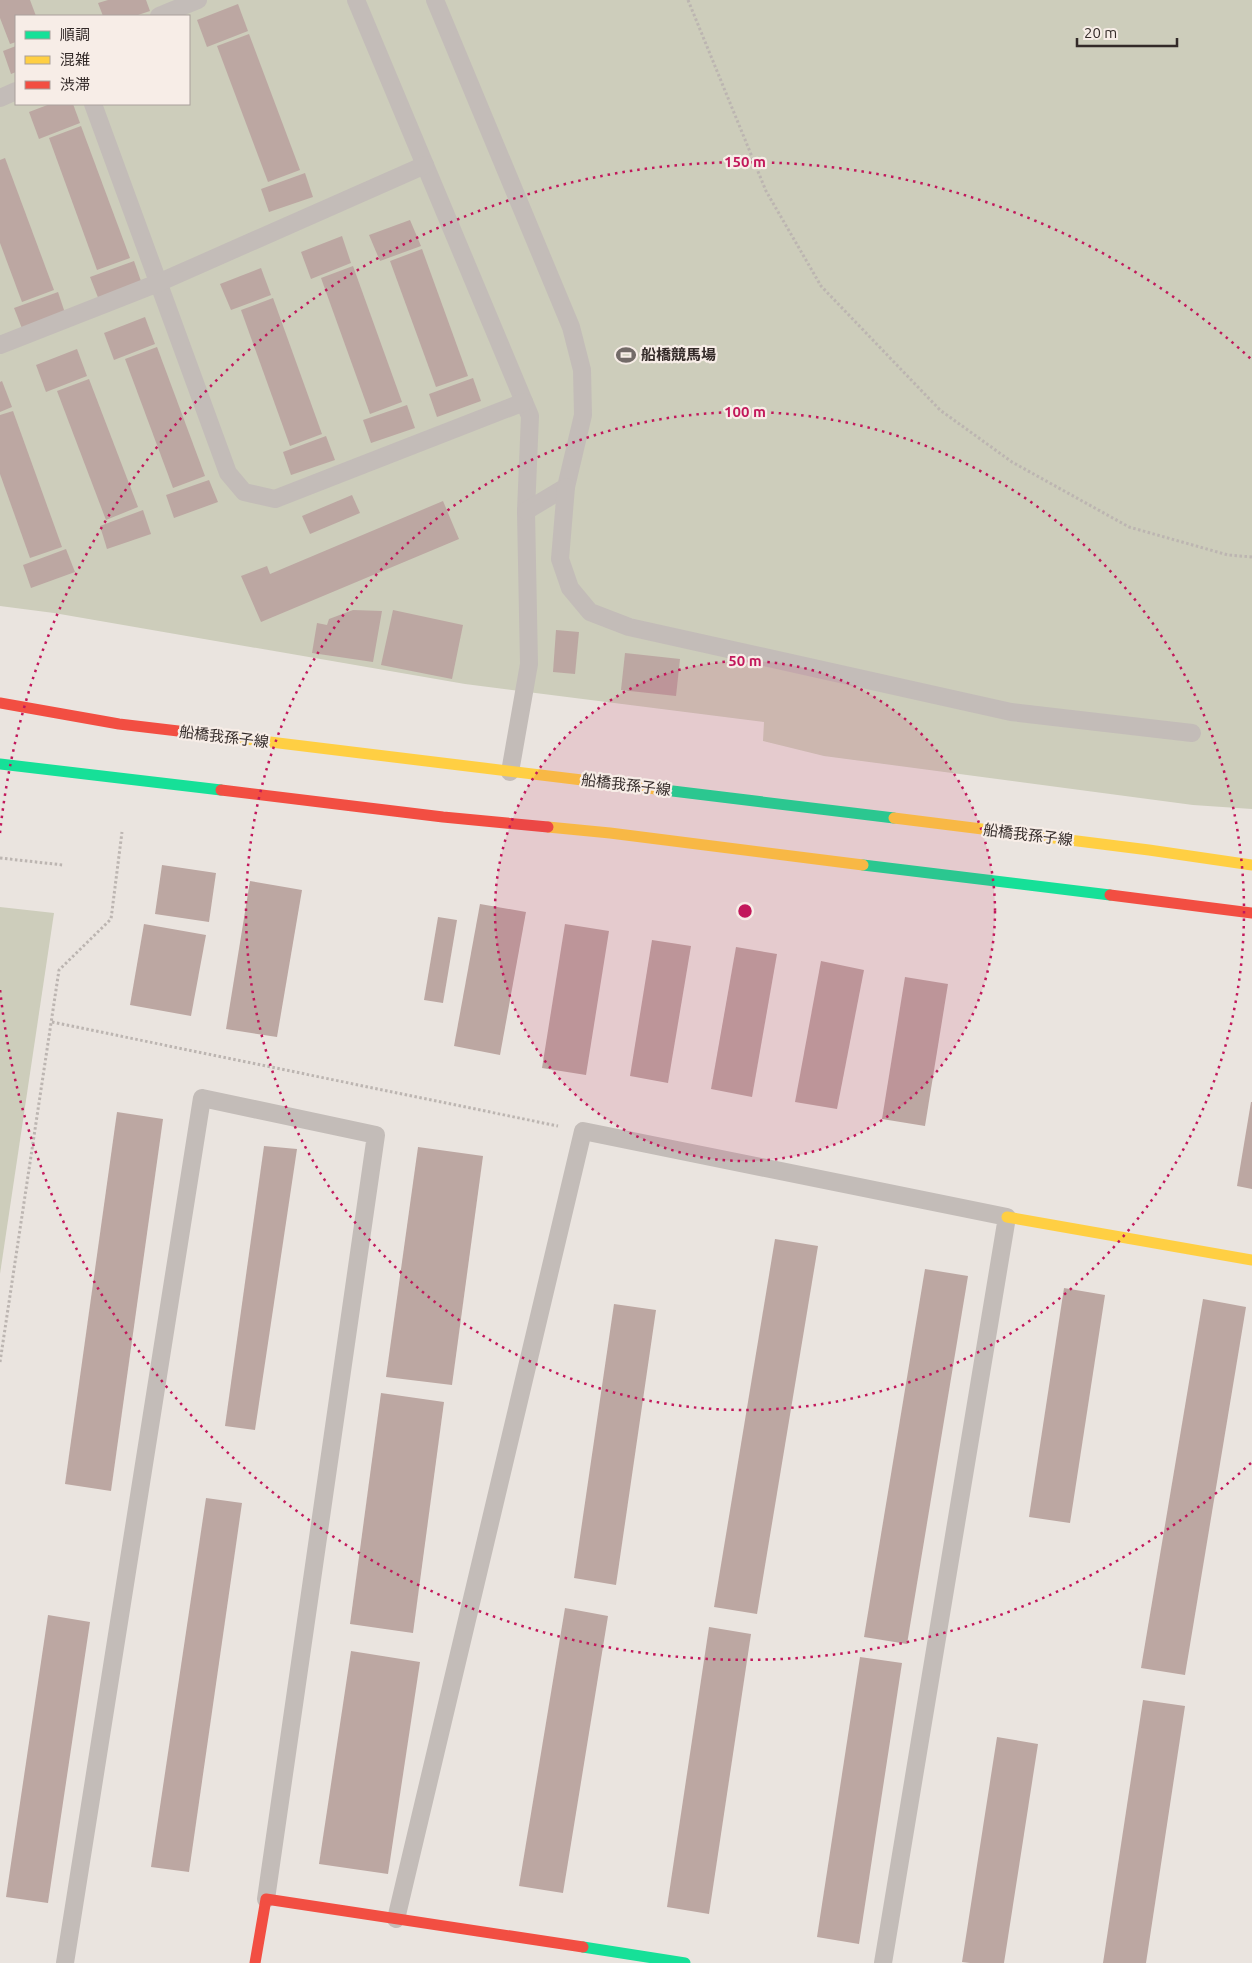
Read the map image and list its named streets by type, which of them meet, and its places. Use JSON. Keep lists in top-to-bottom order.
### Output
{
  "streets": {
    "main road": ["船橋我孫子線"]
  },
  "places": {
    "sports": ["船橋競馬場"]
  },
  "legend": ["順調", "混雑", "渋滞"],
  "scale_bar": "20 m",
  "rings": ["150 m", "100 m", "50 m"]
}
